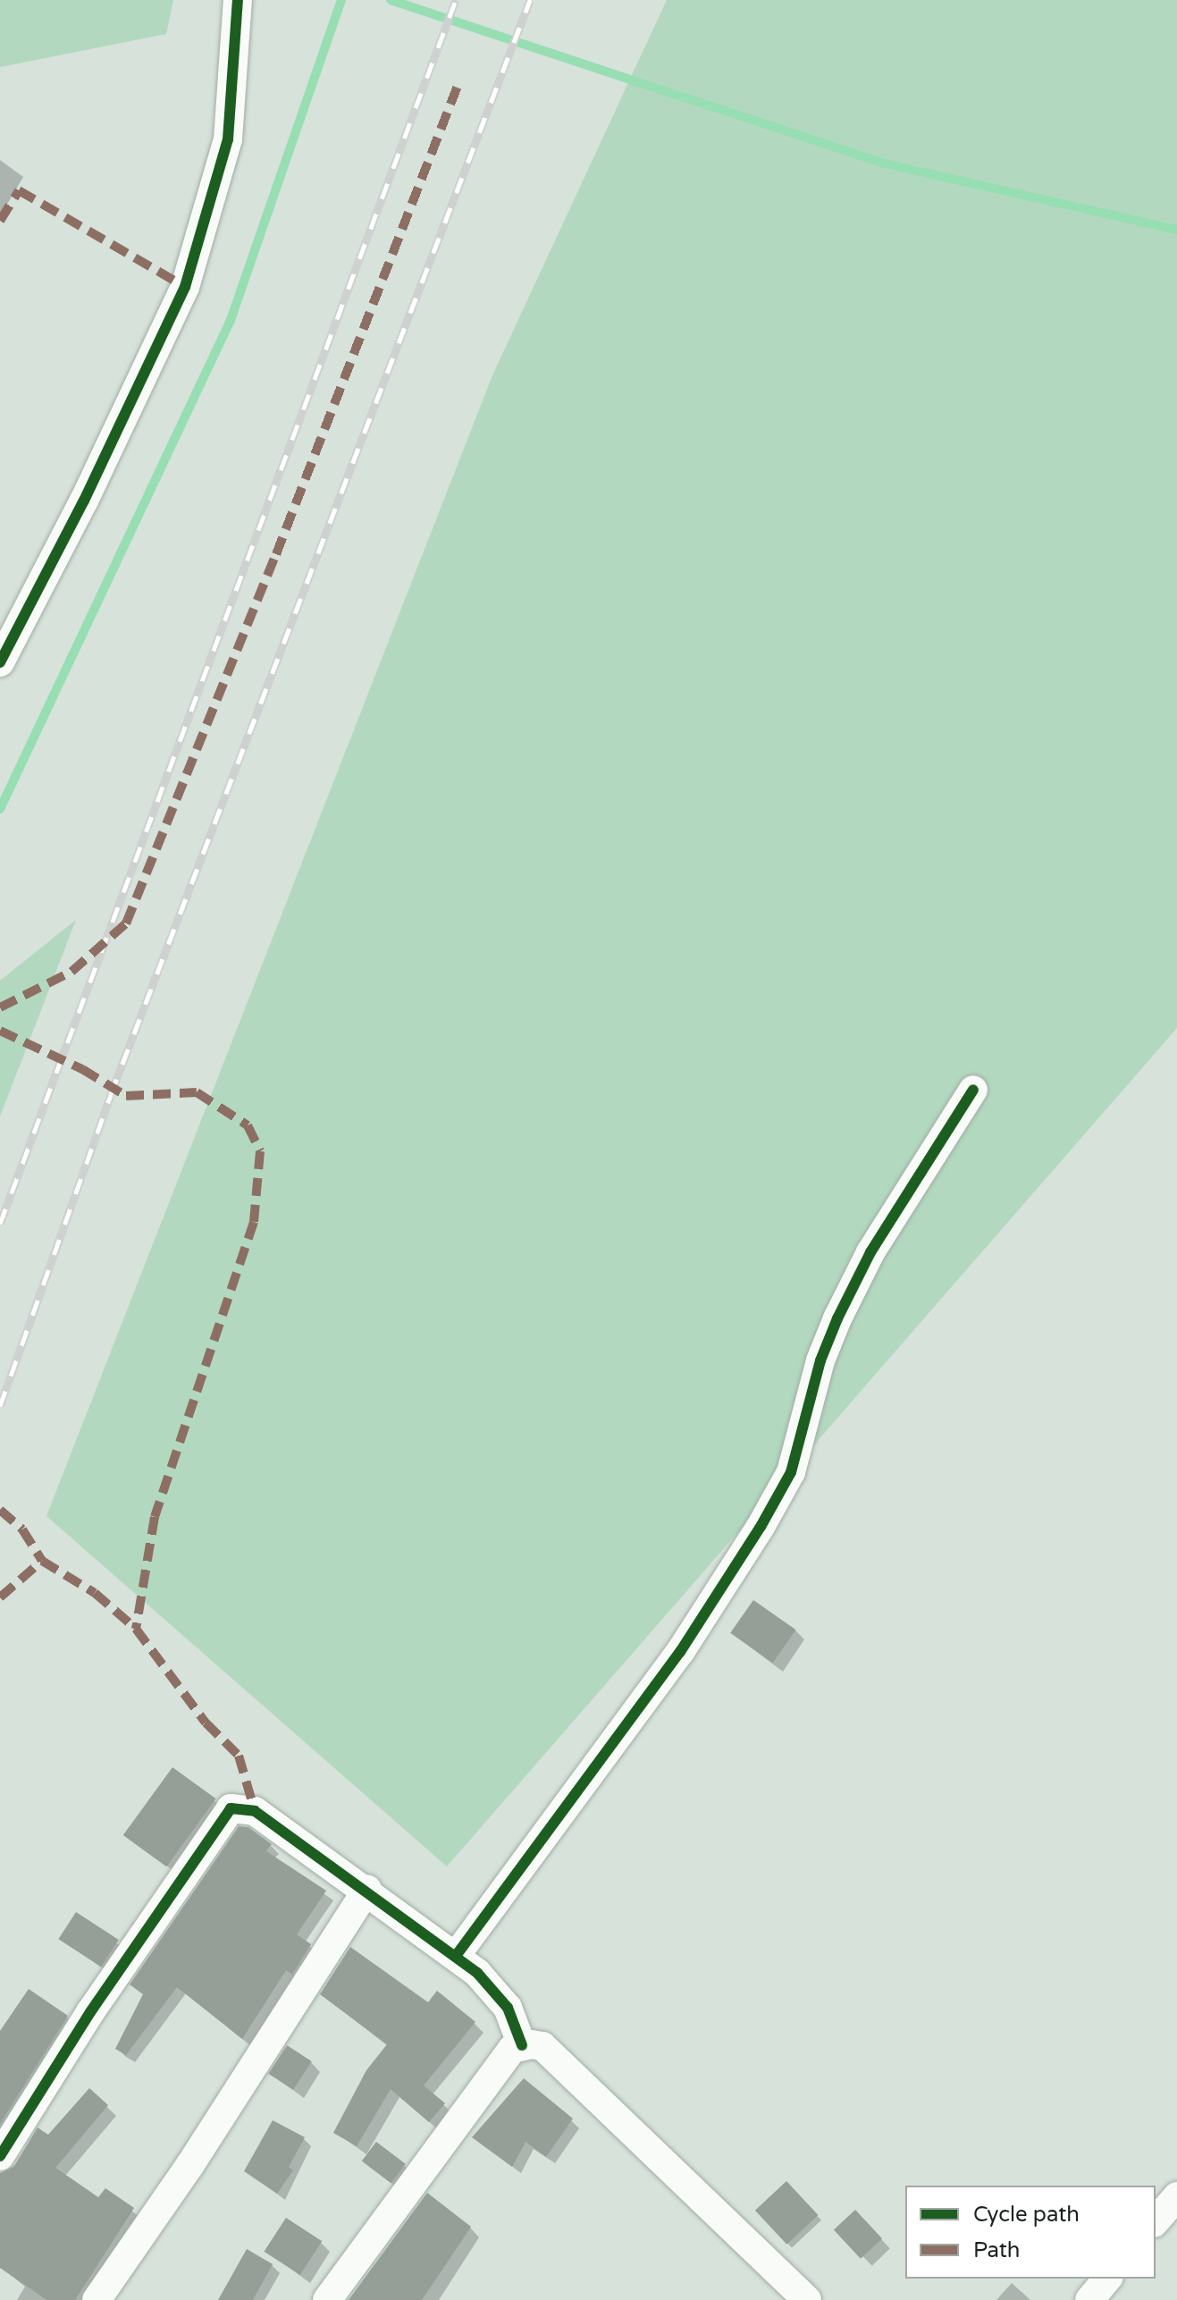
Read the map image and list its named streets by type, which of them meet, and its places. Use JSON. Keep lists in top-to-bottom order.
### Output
{
  "legend": ["Cycle path", "Path"]
}
